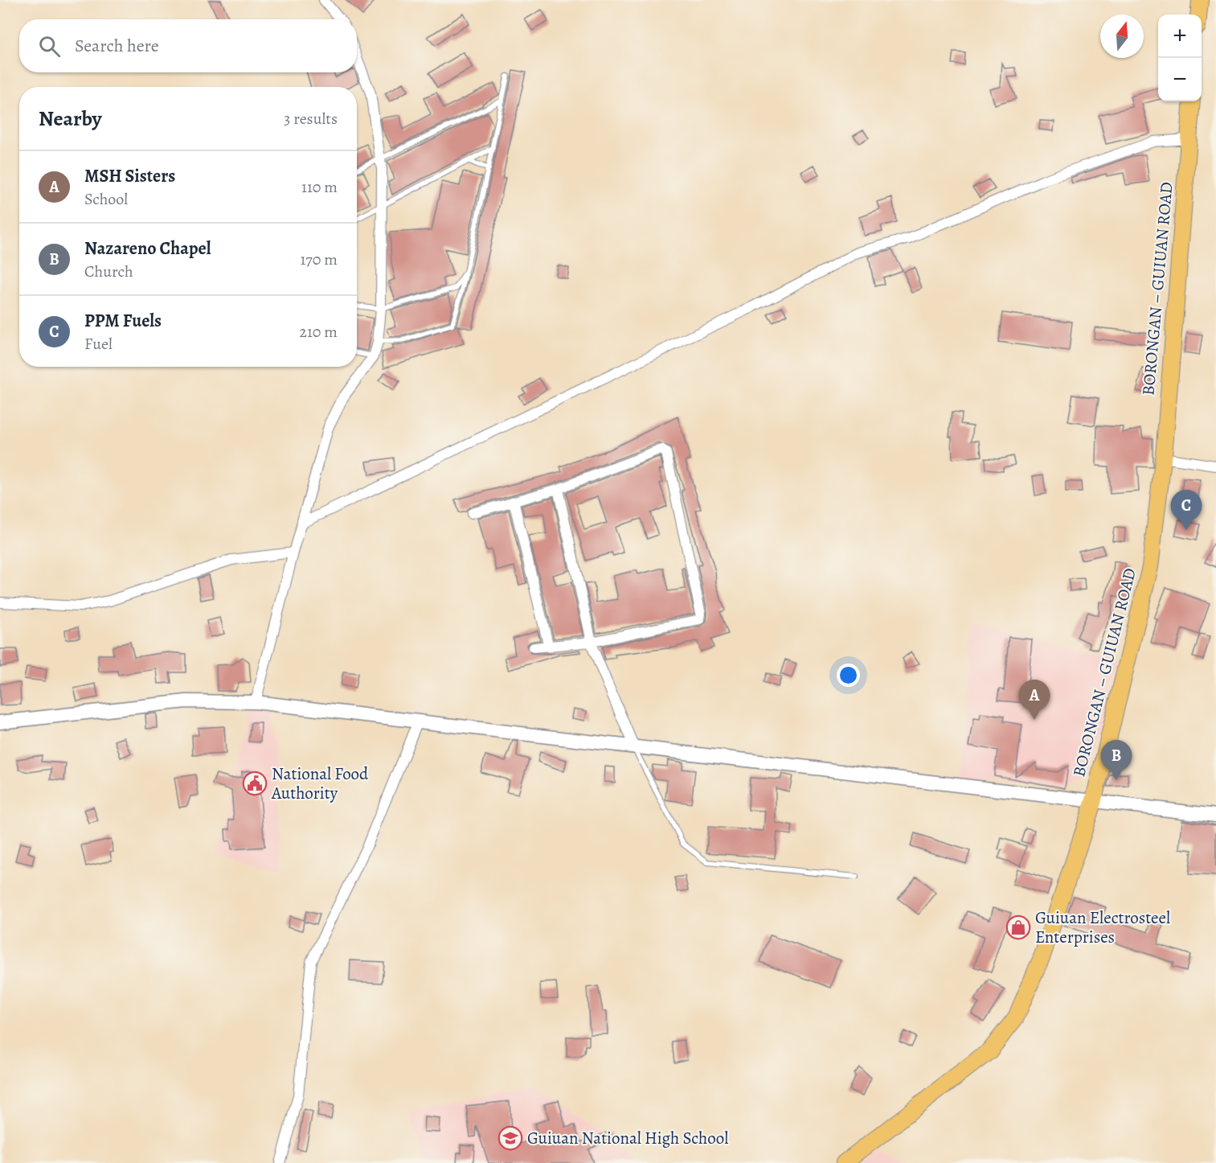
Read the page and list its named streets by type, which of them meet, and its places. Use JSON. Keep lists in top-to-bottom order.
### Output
{
  "streets": {
    "main road": ["BORONGAN – GUIUAN ROAD"]
  },
  "places": {
    "public building": ["National Food Authority"],
    "shop": ["Guiuan Electrosteel Enterprises"],
    "school or university": ["Guiuan National High School"]
  },
  "north": "top",
  "page": {
    "map_buttons": ["+", "−"],
    "search": "Search here",
    "heading": ["Nearby", "3 results"],
    "list": [
      {
        "mark": "A",
        "name": "MSH Sisters",
        "note": "School",
        "value": "110 m"
      },
      {
        "mark": "B",
        "name": "Nazareno Chapel",
        "note": "Church",
        "value": "170 m"
      },
      {
        "mark": "C",
        "name": "PPM Fuels",
        "note": "Fuel",
        "value": "210 m"
      }
    ],
    "pins": ["C", "A", "B"]
  }
}
